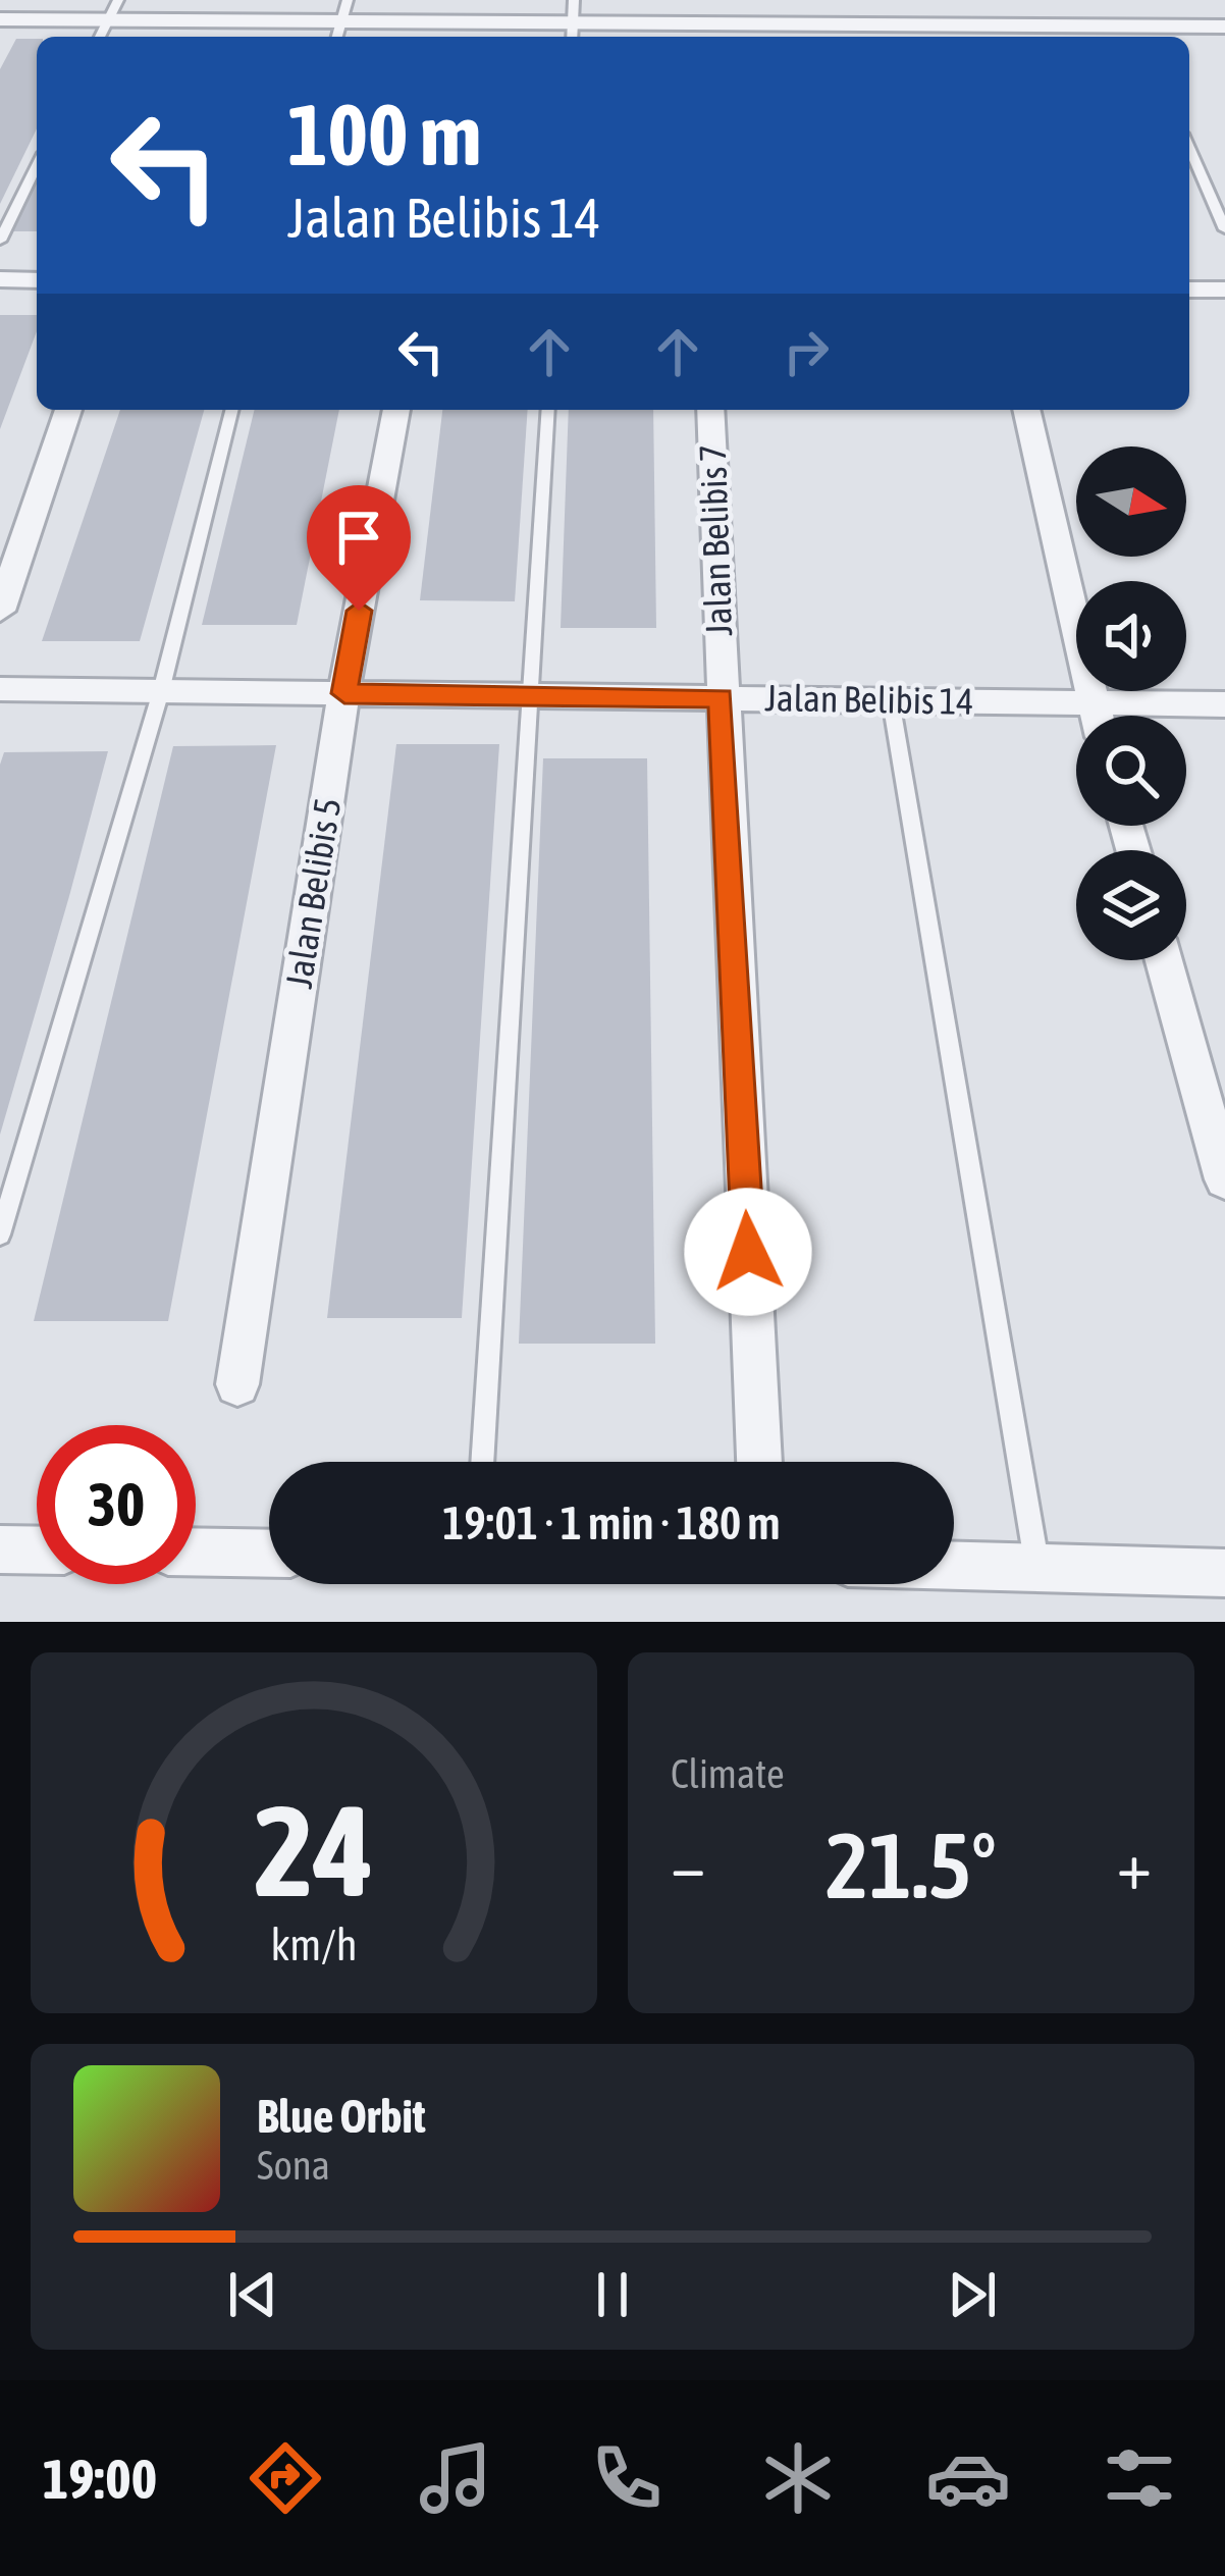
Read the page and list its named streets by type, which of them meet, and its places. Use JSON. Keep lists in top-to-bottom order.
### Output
{
  "streets": {
    "street": ["Jalan Belibis 7", "Jalan Belibis 14", "Jalan Belibis 5"]
  },
  "crossings": [
    ["Jalan Belibis 7", "Jalan Belibis 14"],
    ["Jalan Belibis 14", "Jalan Belibis 5"]
  ],
  "north": "right",
  "page": {
    "turn": ["100 m", "Jalan Belibis 14"],
    "limit": "30",
    "trip": "19:01 · 1 min · 180 m",
    "tile": "Climate",
    "heat": ["−", "21.5°", "+"],
    "song": ["Blue Orbit", "Sona"],
    "tabs": "19:00",
    "gauge": ["24", "km/h"]
  }
}
